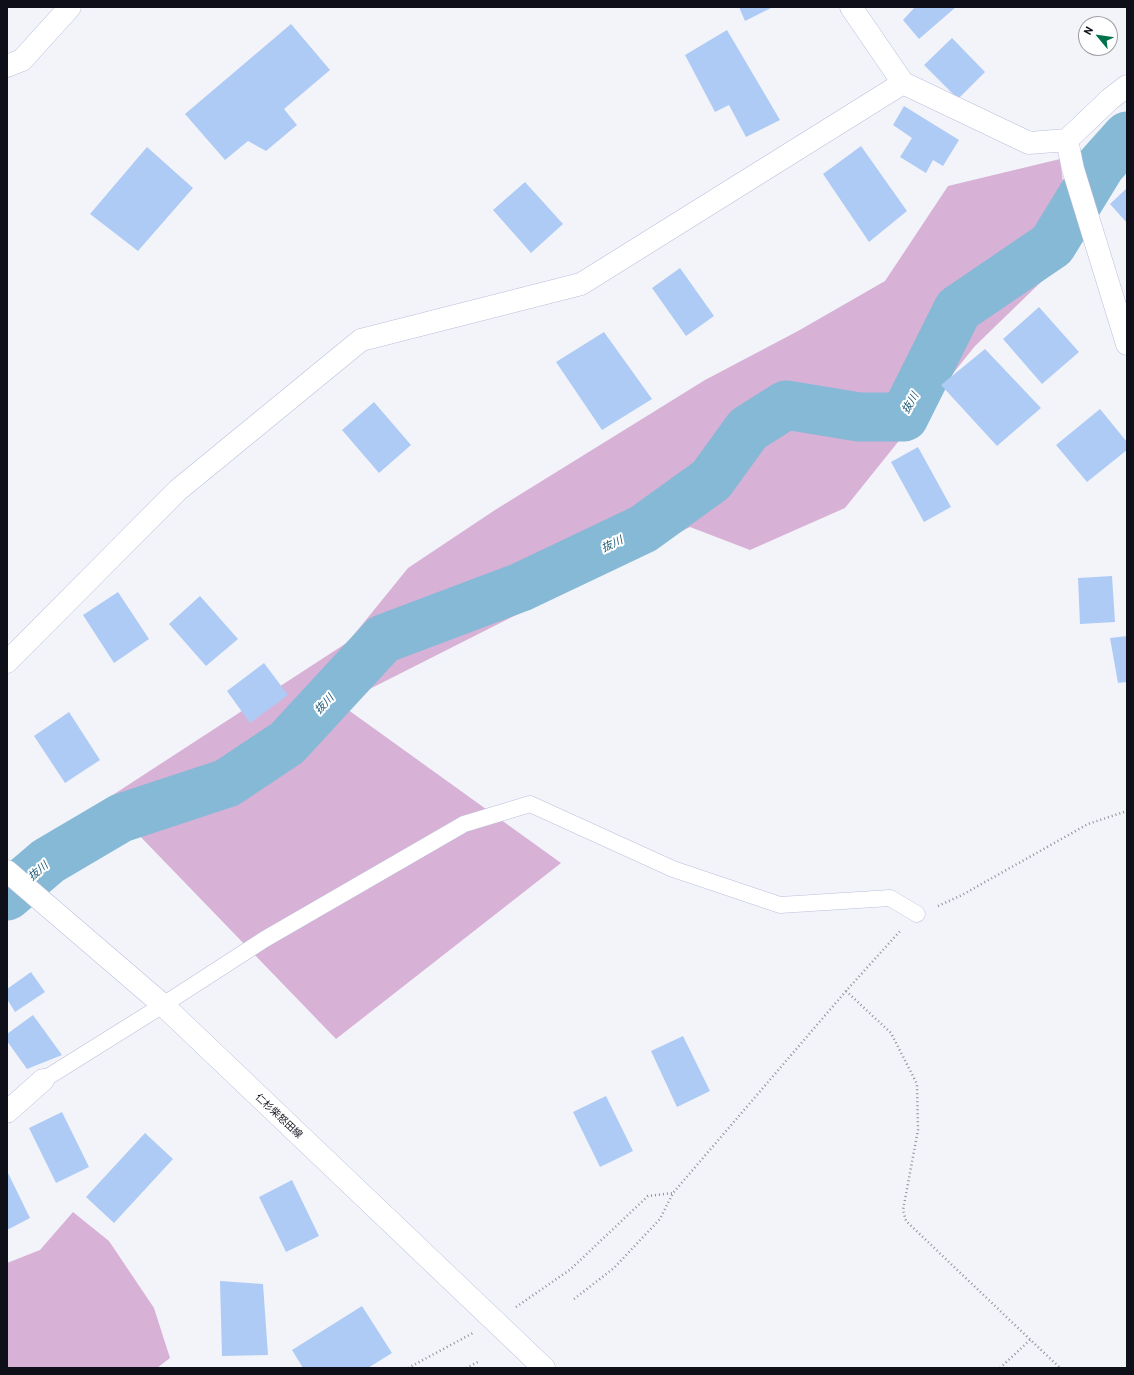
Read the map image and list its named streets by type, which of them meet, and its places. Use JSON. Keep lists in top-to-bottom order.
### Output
{
  "streets": {
    "street": ["仁杉柴怒田線"]
  },
  "water": ["抜川"],
  "north": "top left"
}
